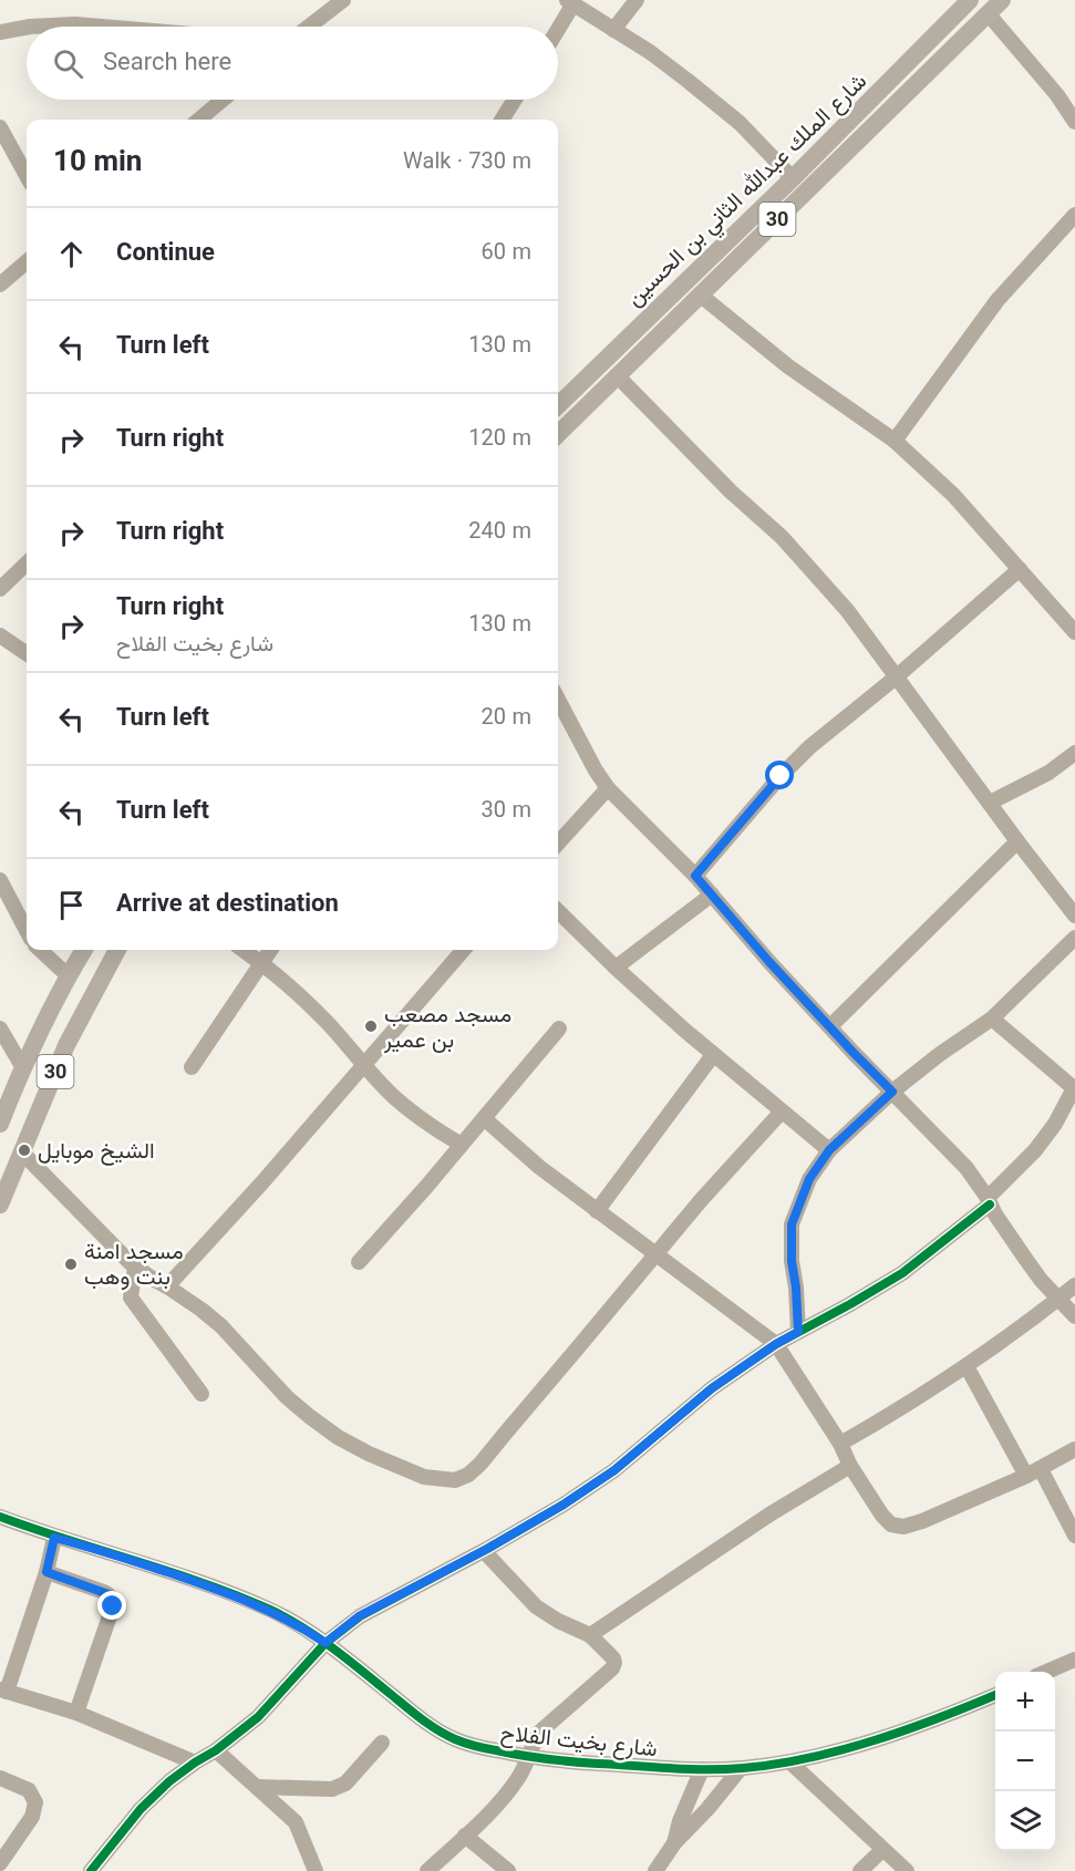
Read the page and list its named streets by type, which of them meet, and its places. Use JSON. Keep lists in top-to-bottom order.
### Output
{
  "streets": {
    "main road": ["شارع الملك عبدالله الثاني بن الحسين", "30"],
    "street": ["شارع بخيت الفلاح"]
  },
  "places": ["مسجد مصعب بن عمير", "الشيخ موبايل", "مسجد امنة بنت وهب"],
  "page": {
    "search": "Search here",
    "heading": ["10 min", "Walk · 730 m"],
    "list": [
      ["Continue", "60 m"],
      ["Turn left", "130 m"],
      ["Turn right", "120 m"],
      ["Turn right", "240 m"],
      ["Turn right", "شارع بخيت الفلاح", "130 m"],
      ["Turn left", "20 m"],
      ["Turn left", "30 m"],
      "Arrive at destination"
    ],
    "map_buttons": ["+", "−"]
  }
}
